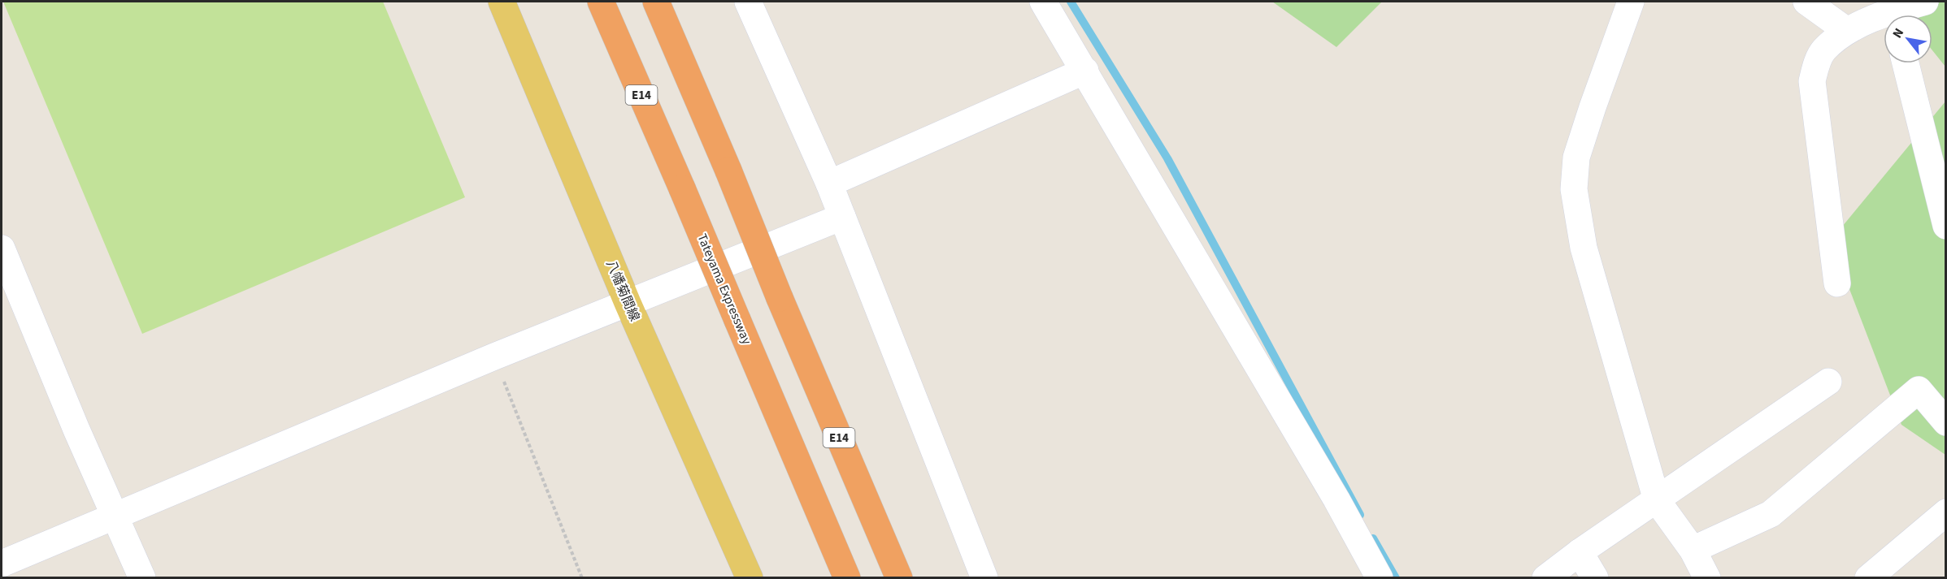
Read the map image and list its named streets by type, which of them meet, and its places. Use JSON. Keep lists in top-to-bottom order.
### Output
{
  "streets": {
    "highway": ["E14", "Tateyama Expressway"],
    "main road": ["八幡菊間線"]
  },
  "north": "top left"
}
